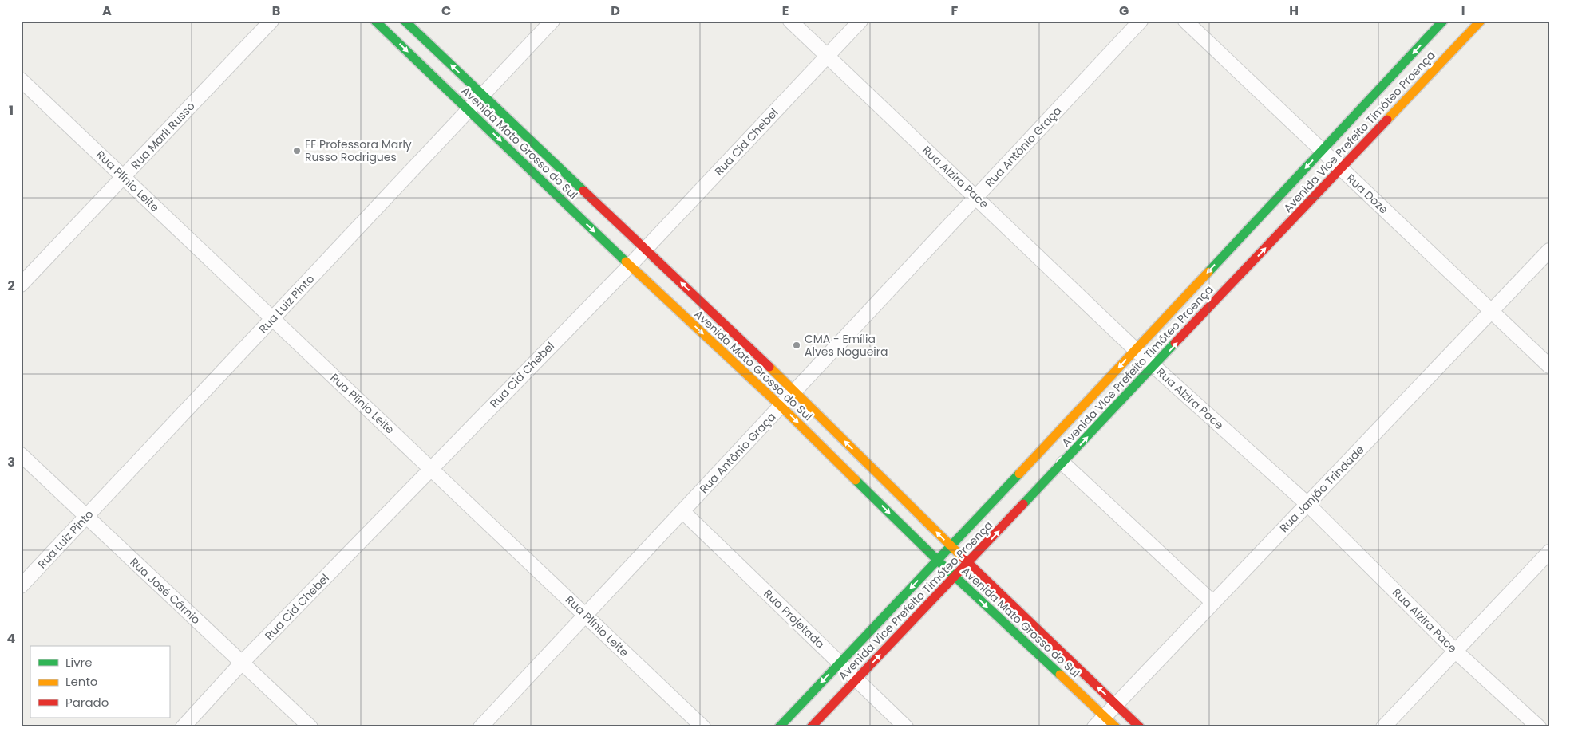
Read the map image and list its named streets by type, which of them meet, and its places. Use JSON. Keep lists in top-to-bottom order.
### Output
{
  "streets": {
    "main road": ["Avenida Vice Prefeito Timóteo Proença", "Avenida Mato Grosso do Sul"],
    "street": [
      "Rua Marli Russo",
      "Rua Cid Chebel",
      "Rua Antônio Graça",
      "Rua Alzira Pace",
      "Rua Plínio Leite",
      "Rua Doze",
      "Rua Luiz Pinto",
      "Rua Janjão Trindade",
      "Rua José Cárnio",
      "Rua Projetada"
    ]
  },
  "crossings": [
    ["Avenida Vice Prefeito Timóteo Proença", "Avenida Mato Grosso do Sul"],
    ["Avenida Vice Prefeito Timóteo Proença", "Rua Alzira Pace"],
    ["Avenida Vice Prefeito Timóteo Proença", "Rua Doze"],
    ["Avenida Vice Prefeito Timóteo Proença", "Rua Projetada"],
    ["Rua Marli Russo", "Rua Plínio Leite"],
    ["Rua Cid Chebel", "Avenida Mato Grosso do Sul"],
    ["Rua Cid Chebel", "Rua Alzira Pace"],
    ["Rua Cid Chebel", "Rua Plínio Leite"],
    ["Rua Cid Chebel", "Rua José Cárnio"],
    ["Avenida Mato Grosso do Sul", "Rua Antônio Graça"],
    ["Avenida Mato Grosso do Sul", "Rua Luiz Pinto"],
    ["Avenida Mato Grosso do Sul", "Rua Janjão Trindade"],
    ["Rua Antônio Graça", "Rua Alzira Pace"],
    ["Rua Antônio Graça", "Rua Plínio Leite"],
    ["Rua Antônio Graça", "Rua Projetada"],
    ["Rua Alzira Pace", "Rua Janjão Trindade"],
    ["Rua Plínio Leite", "Rua Luiz Pinto"],
    ["Rua Doze", "Rua Janjão Trindade"],
    ["Rua Luiz Pinto", "Rua José Cárnio"]
  ],
  "places": ["EE Professora Marly Russo Rodrigues", "CMA - Emília Alves Nogueira"],
  "legend": ["Livre", "Lento", "Parado"],
  "grid": {
    "columns": [
      "A",
      "B",
      "C",
      "D",
      "E",
      "F",
      "G",
      "H",
      "I"
    ],
    "rows": [
      "1",
      "2",
      "3",
      "4"
    ]
  }
}
